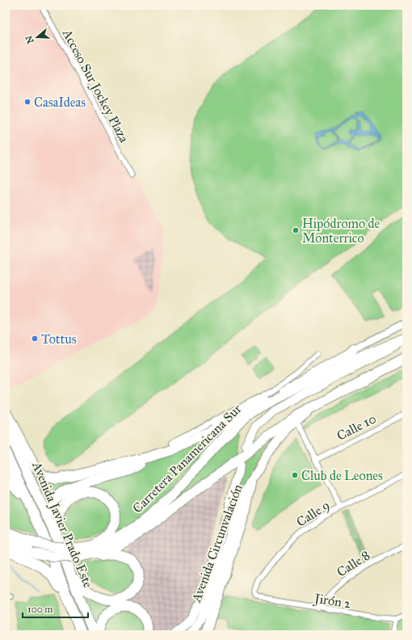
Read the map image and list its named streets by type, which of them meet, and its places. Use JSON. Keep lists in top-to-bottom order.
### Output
{
  "streets": {
    "highway": ["Carretera Panamericana Sur", "Avenida Javier Prado Este"],
    "main road": ["Avenida Circunvalación"],
    "street": [
      "Acceso Sur Jockey Plaza",
      "Calle 10",
      "Calle 9",
      "Calle 8",
      "Jirón 2"
    ]
  },
  "crossings": [
    ["Carretera Panamericana Sur", "Avenida Circunvalación"],
    ["Calle 9", "Jirón 2"],
    ["Calle 8", "Jirón 2"]
  ],
  "places": [
    "CasaIdeas",
    "Hipódromo de Monterrico",
    "Tottus",
    "Club de Leones"
  ],
  "scale_bar": "100 m",
  "north": "left"
}
